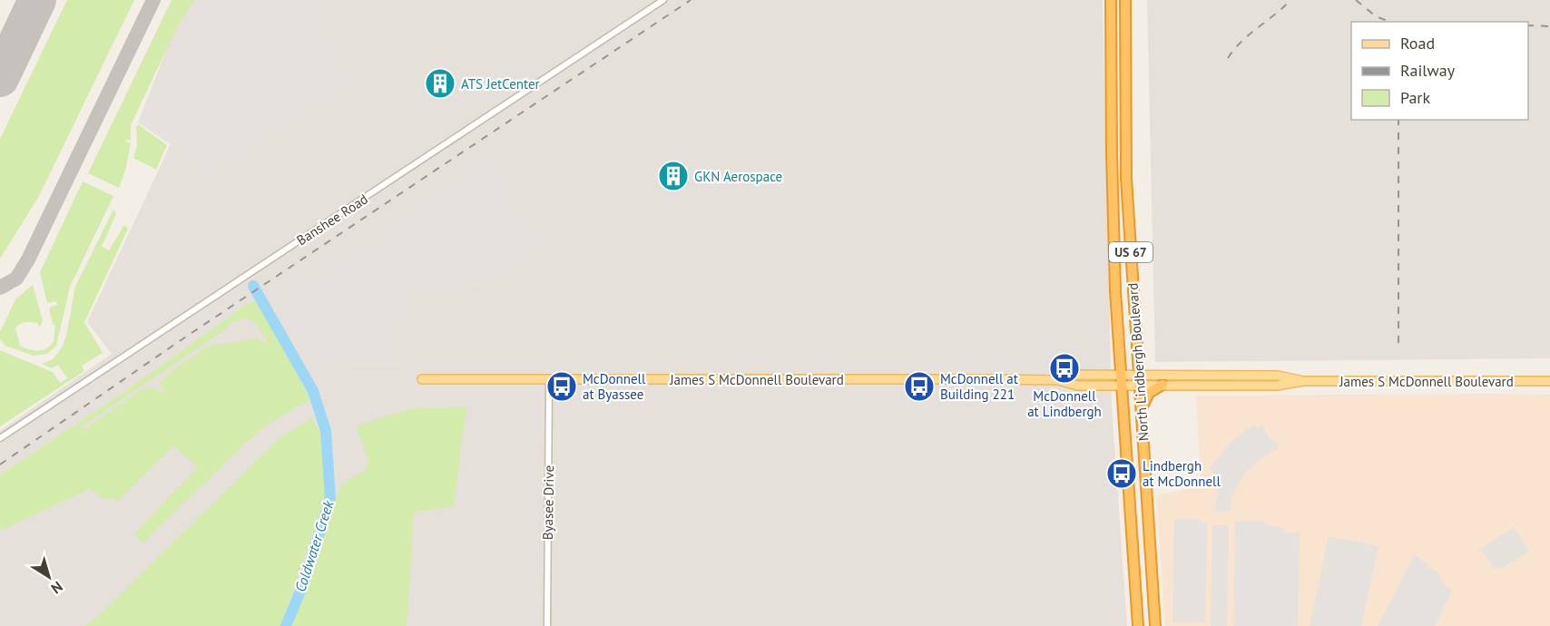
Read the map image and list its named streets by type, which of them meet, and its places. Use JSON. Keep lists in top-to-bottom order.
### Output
{
  "streets": {
    "highway": ["US 67", "North Lindbergh Boulevard"],
    "main road": ["James S McDonnell Boulevard"],
    "street": ["Banshee Road", "Byasee Drive"]
  },
  "crossings": [
    ["North Lindbergh Boulevard", "James S McDonnell Boulevard"],
    ["James S McDonnell Boulevard", "Byasee Drive"]
  ],
  "water": ["Coldwater Creek"],
  "places": {
    "building": ["ATS JetCenter", "GKN Aerospace"],
    "bus stop": [
      "McDonnell at Lindbergh",
      "McDonnell at Byassee",
      "McDonnell at Building 221",
      "Lindbergh at McDonnell"
    ]
  },
  "legend": ["Road", "Railway", "Park"],
  "north": "bottom right"
}
